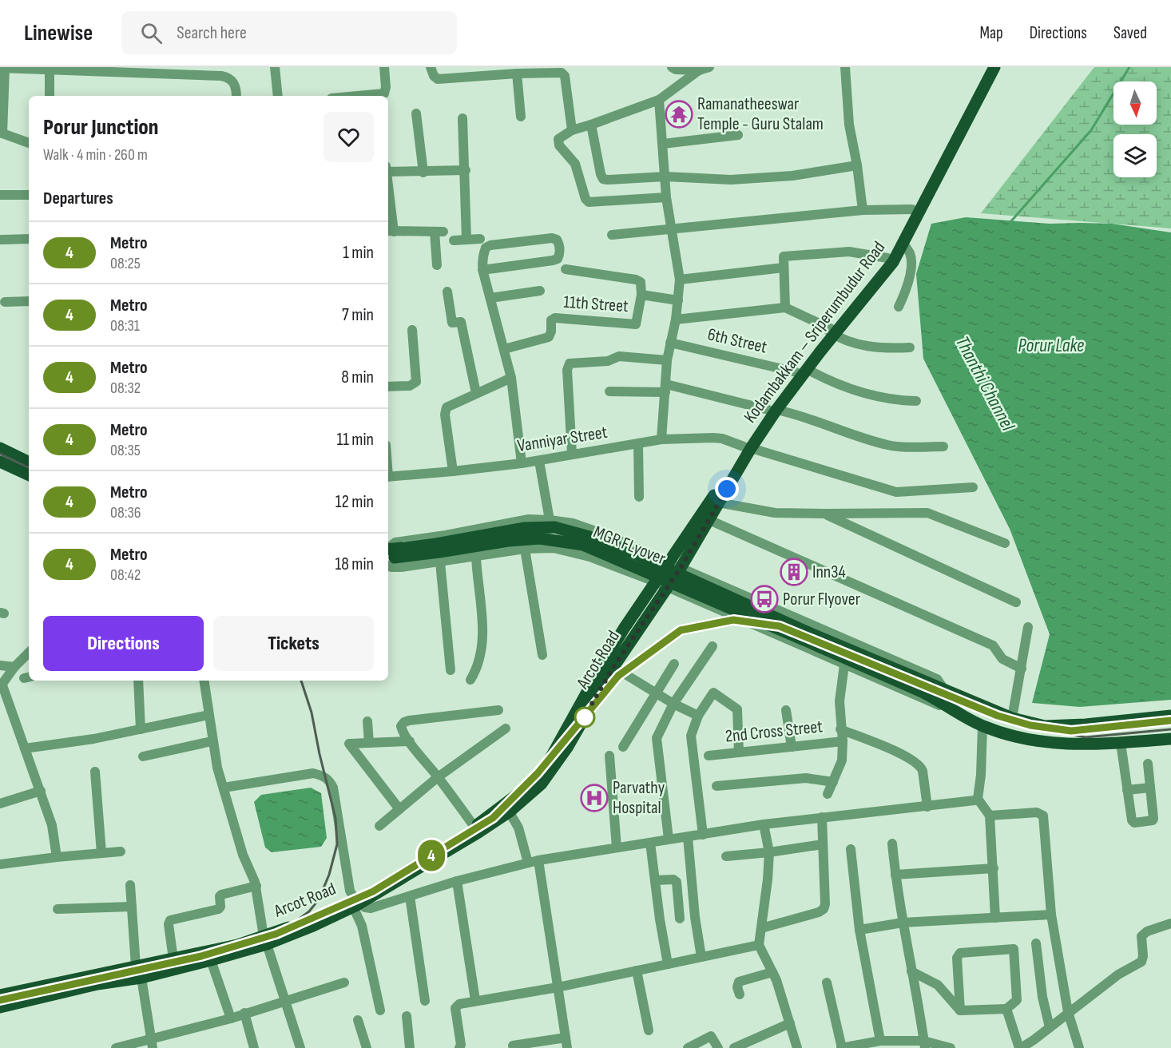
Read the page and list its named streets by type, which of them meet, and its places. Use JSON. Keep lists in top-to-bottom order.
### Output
{
  "streets": {
    "main road": ["Kodambakkam – Sriperumbudur Road", "MGR FLyover", "Arcot Road"],
    "street": [
      "11th Street",
      "6th Street",
      "Vanniyar Street",
      "2nd Cross Street"
    ]
  },
  "crossings": [
    ["Kodambakkam – Sriperumbudur Road", "6th Street"],
    ["Kodambakkam – Sriperumbudur Road", "Vanniyar Street"],
    ["Kodambakkam – Sriperumbudur Road", "Arcot Road"]
  ],
  "water": ["Porur Lake", "Thanthi Channel"],
  "places": {
    "temple": ["Ramanatheeswar Temple - Guru Stalam"],
    "building": ["Inn34"],
    "bus stop": ["Porur Flyover"],
    "hospital": ["Parvathy Hospital"]
  },
  "lines": ["metro line 4"],
  "north": "bottom",
  "page": {
    "header": "Linewise",
    "search": "Search here",
    "nav": ["Map", "Directions", "Saved"],
    "on_map": "4",
    "heading": [
      ["Porur Junction", "Walk · 4 min · 260 m"],
      "Departures"
    ],
    "list": [
      {
        "mark": "4",
        "name": "Metro",
        "note": "08:25",
        "value": "1 min"
      },
      {
        "mark": "4",
        "name": "Metro",
        "note": "08:31",
        "value": "7 min"
      },
      {
        "mark": "4",
        "name": "Metro",
        "note": "08:32",
        "value": "8 min"
      },
      {
        "mark": "4",
        "name": "Metro",
        "note": "08:35",
        "value": "11 min"
      },
      {
        "mark": "4",
        "name": "Metro",
        "note": "08:36",
        "value": "12 min"
      },
      {
        "mark": "4",
        "name": "Metro",
        "note": "08:42",
        "value": "18 min"
      }
    ],
    "buttons": ["Directions", "Tickets"]
  }
}
